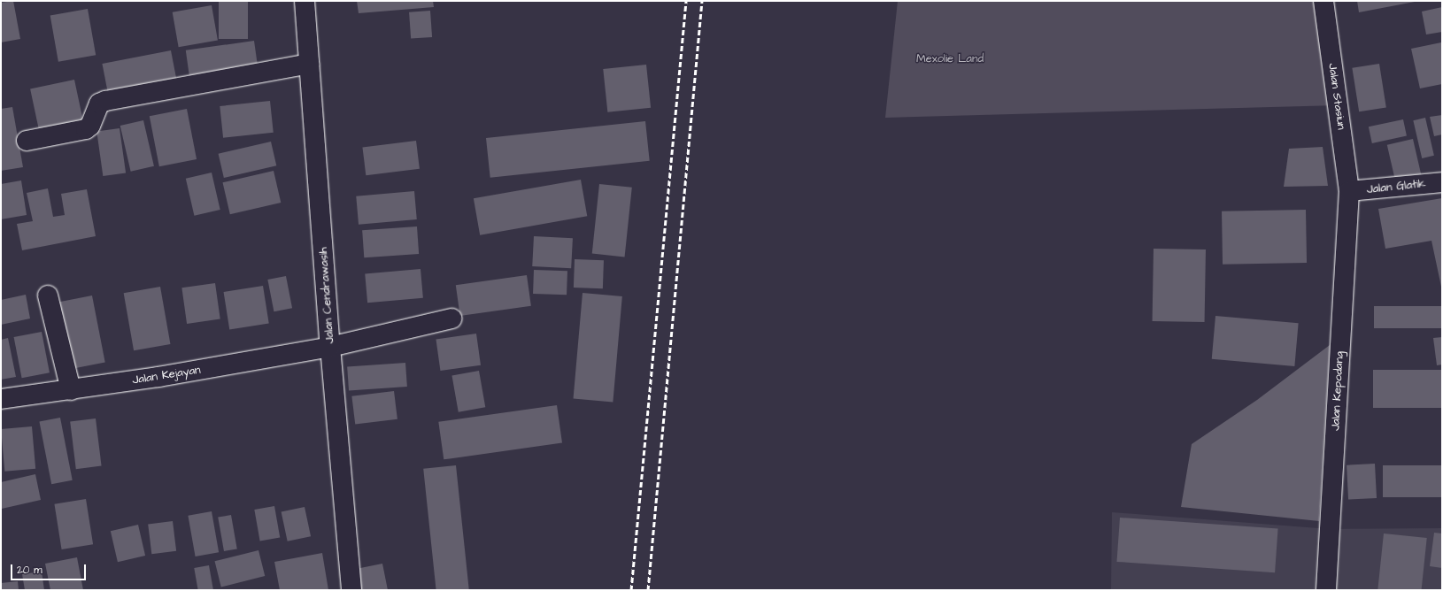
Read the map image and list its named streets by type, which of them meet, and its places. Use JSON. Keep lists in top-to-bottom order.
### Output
{
  "streets": {
    "street": [
      "Jalan Stasiun",
      "Jalan Glatik",
      "Jalan Cendrawasih",
      "Jalan Kejayan",
      "Jalan Kepodang"
    ]
  },
  "crossings": [
    ["Jalan Stasiun", "Jalan Glatik"],
    ["Jalan Stasiun", "Jalan Kepodang"],
    ["Jalan Glatik", "Jalan Kepodang"],
    ["Jalan Cendrawasih", "Jalan Kejayan"]
  ],
  "parks": ["Mexolie Land"],
  "scale_bar": "20 m"
}
